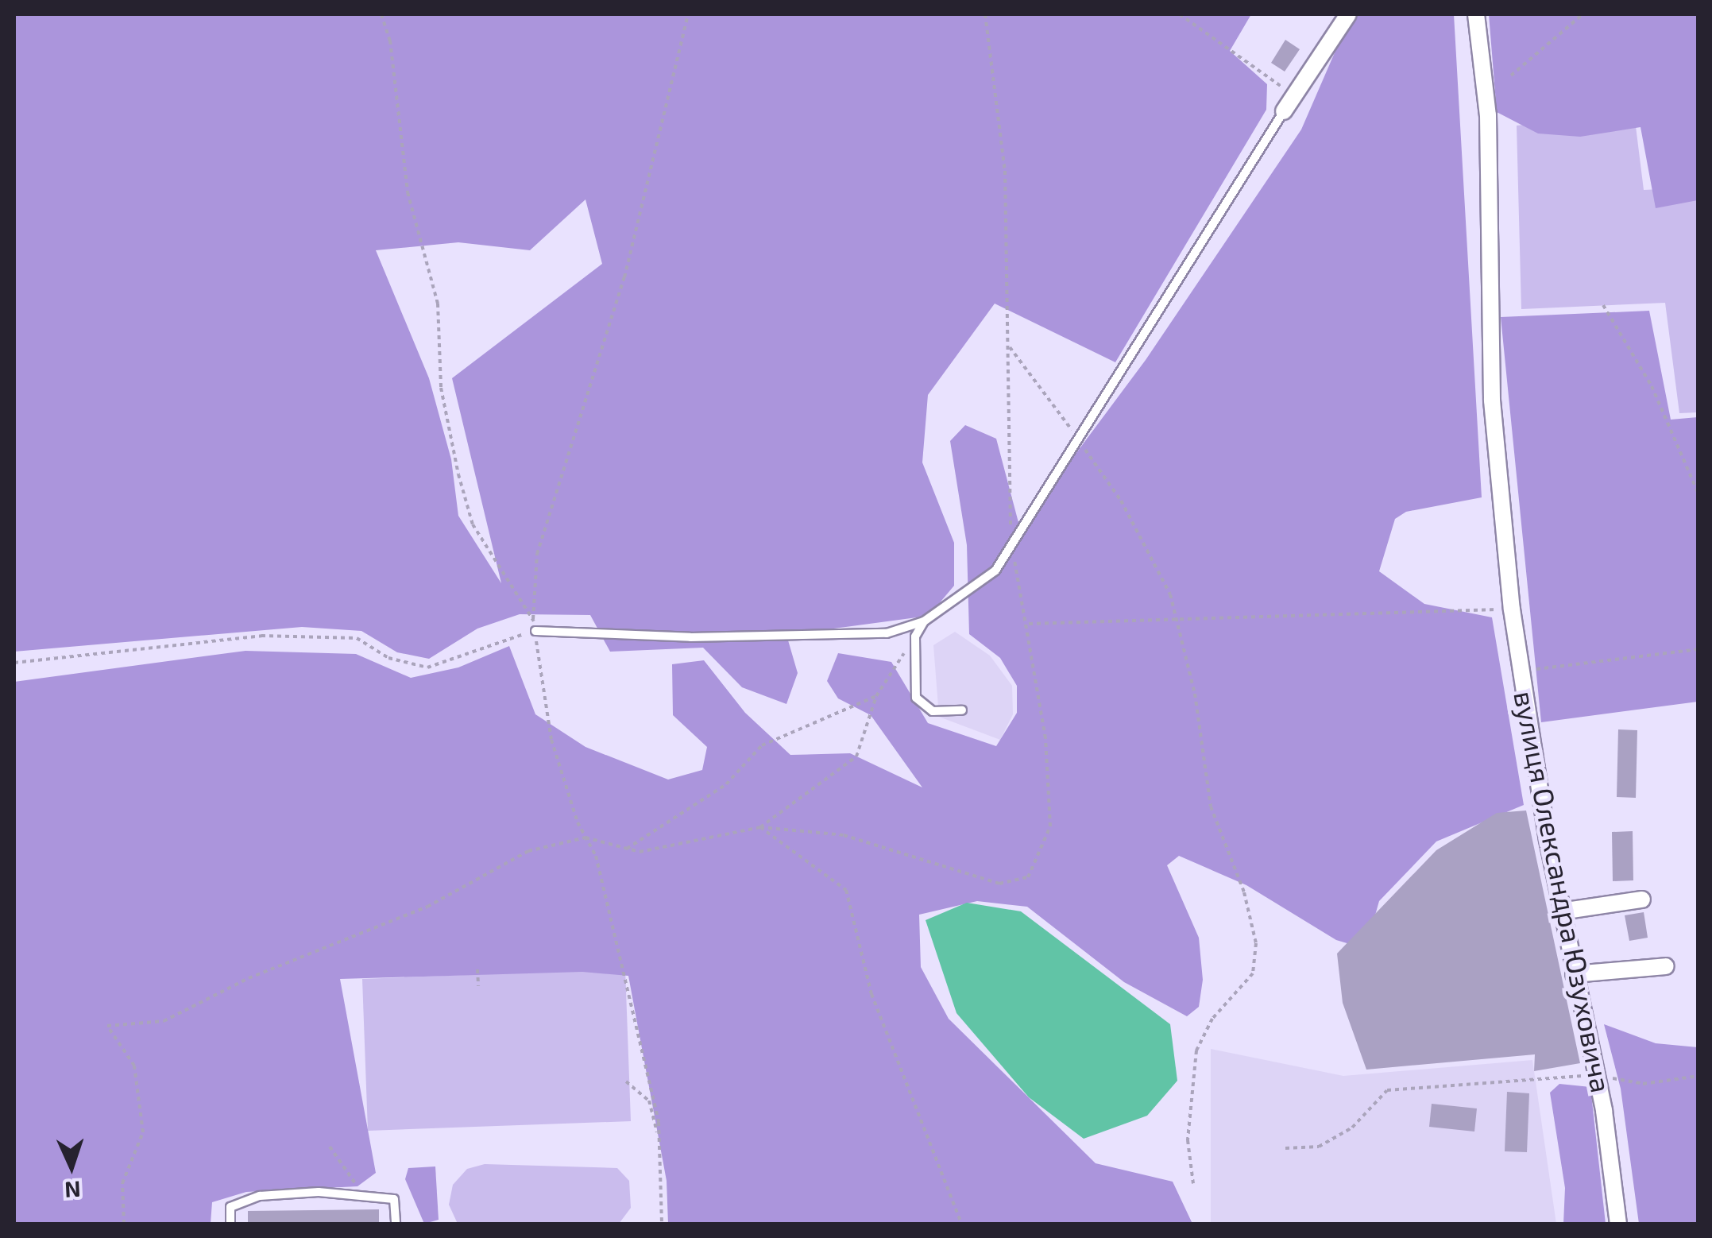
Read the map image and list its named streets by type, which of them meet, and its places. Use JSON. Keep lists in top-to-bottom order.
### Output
{
  "streets": {
    "street": ["вулиця Олександра Юзуховича"]
  },
  "north": "bottom"
}
